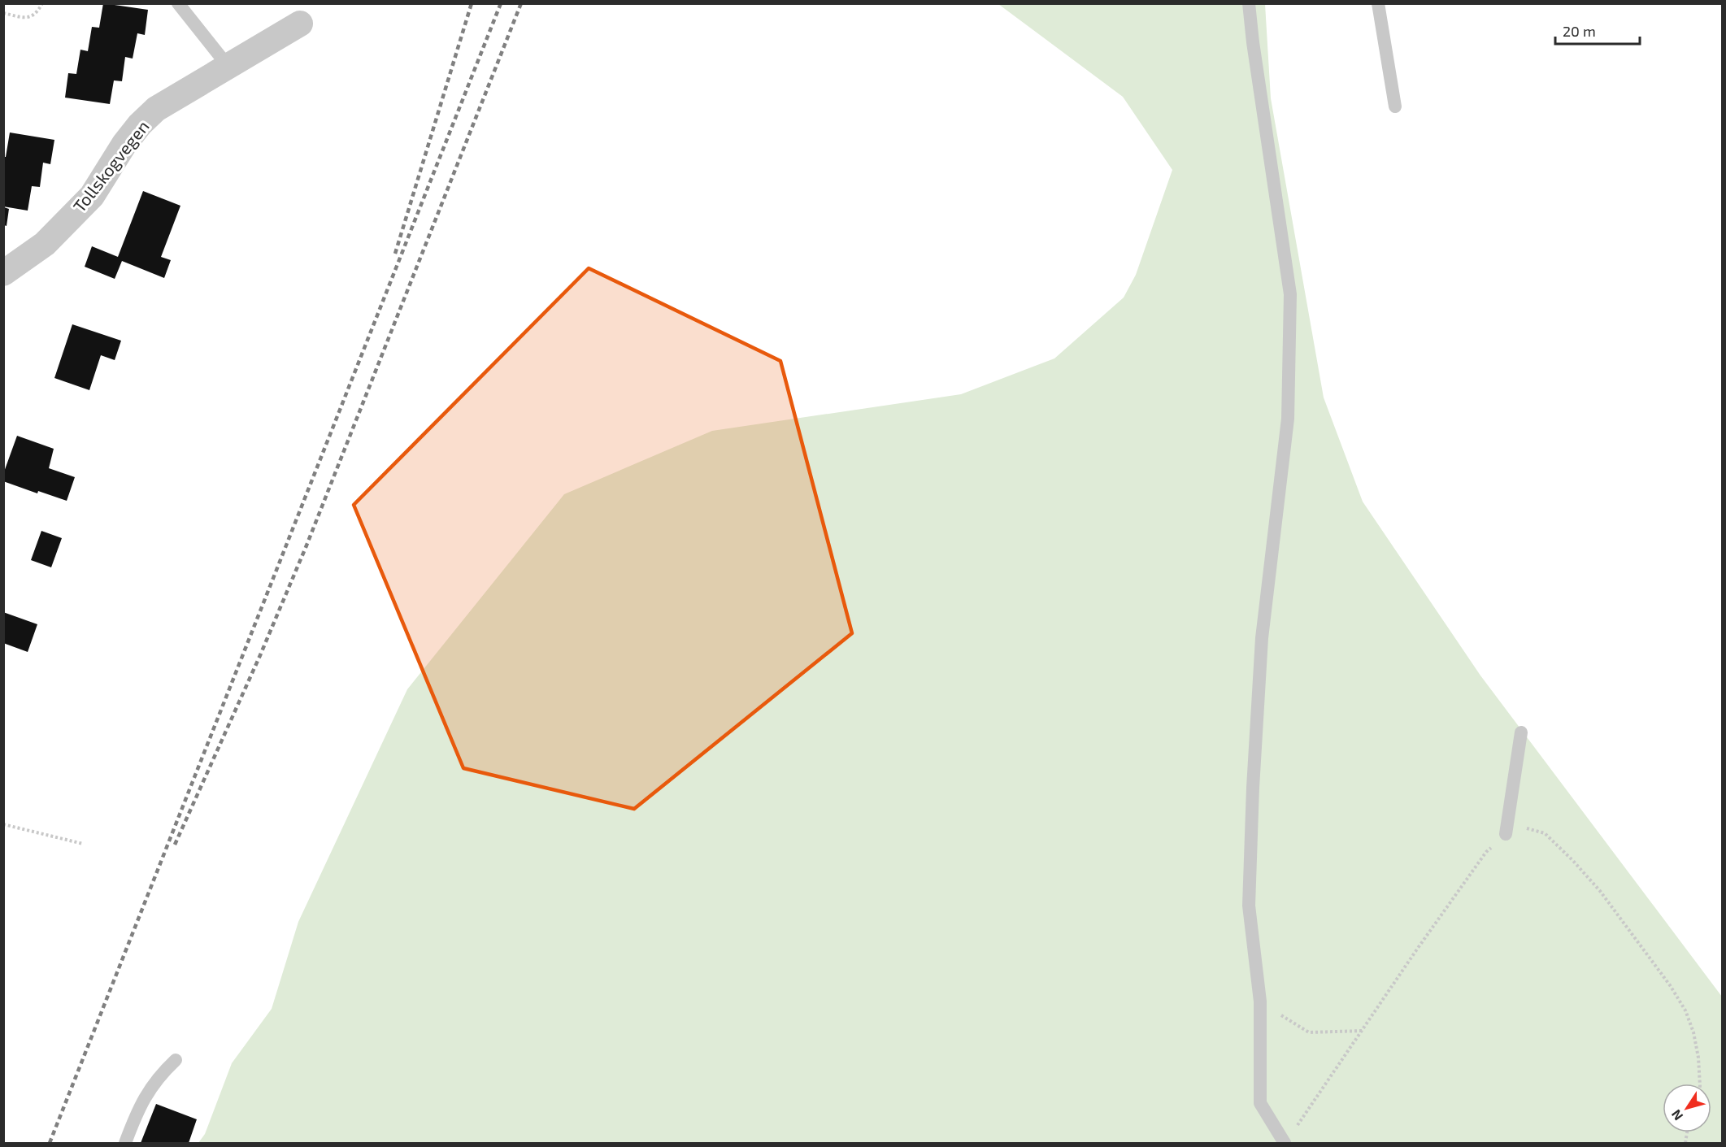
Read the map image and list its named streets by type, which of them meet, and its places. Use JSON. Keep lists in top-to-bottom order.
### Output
{
  "streets": {
    "street": ["Tollskogvegen"]
  },
  "scale_bar": "20 m",
  "north": "bottom left"
}
